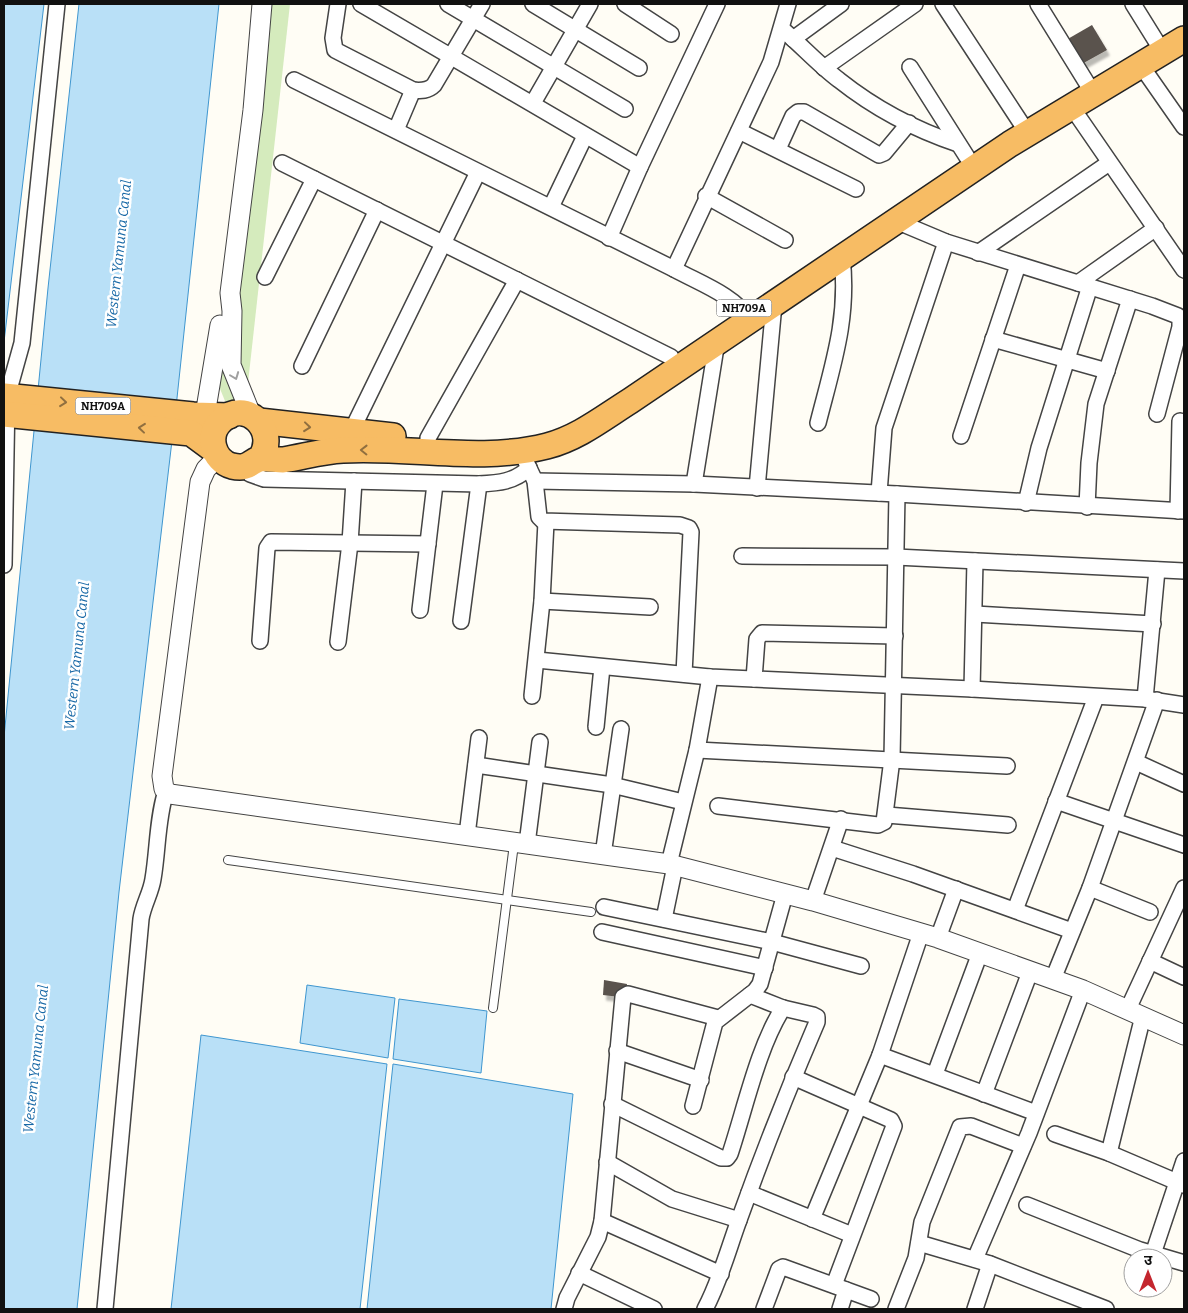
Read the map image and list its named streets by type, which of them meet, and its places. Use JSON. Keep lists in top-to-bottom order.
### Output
{
  "streets": {
    "highway": ["NH709A"]
  },
  "water": ["Western Yamuna Canal"],
  "north": "top"
}
